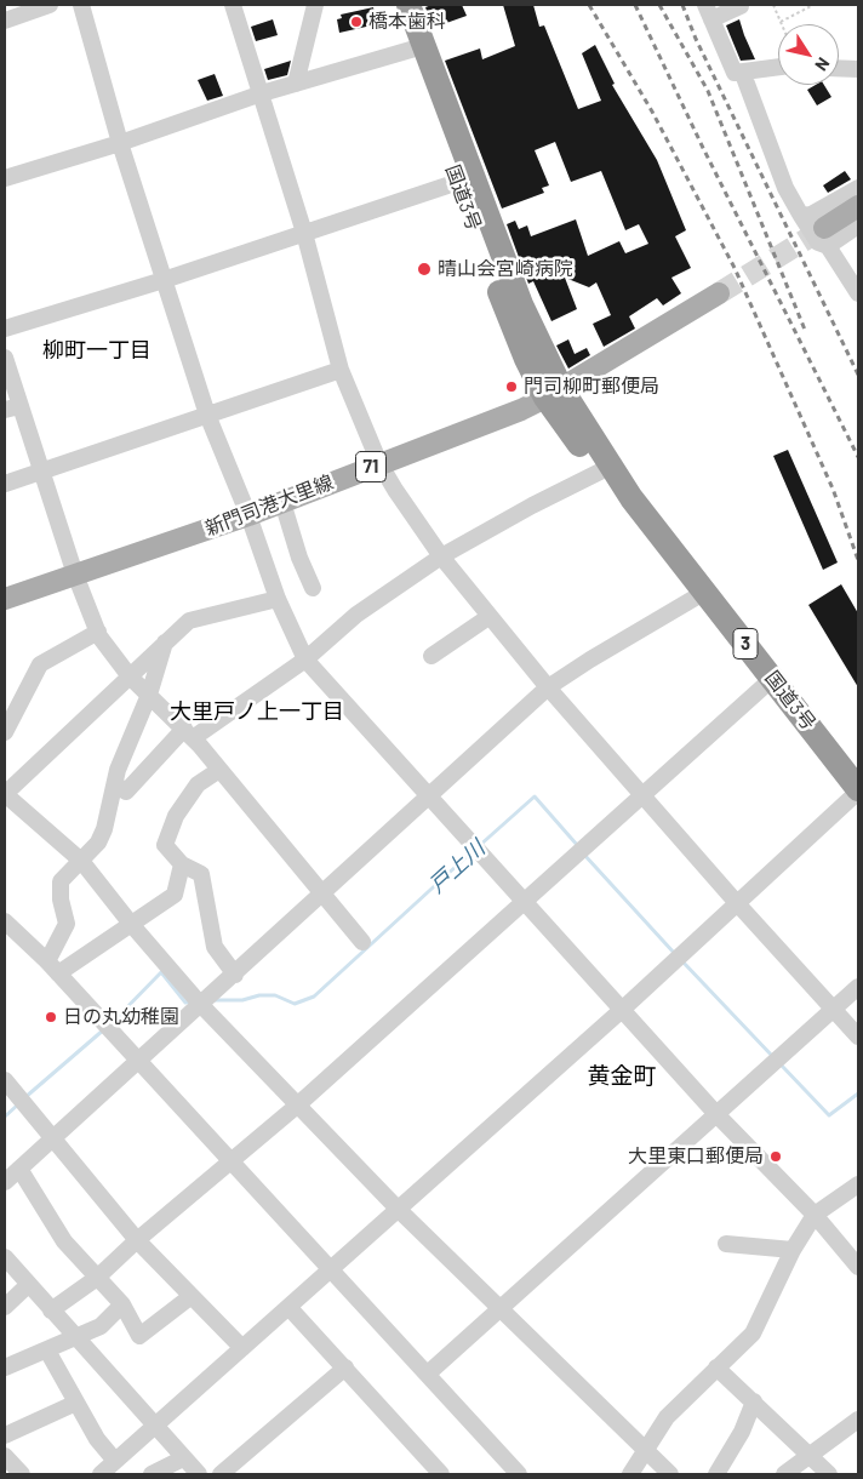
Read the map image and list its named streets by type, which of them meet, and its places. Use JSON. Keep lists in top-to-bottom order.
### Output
{
  "streets": {
    "highway": ["国道3号", "3"],
    "main road": ["71", "新門司港大里線"]
  },
  "crossings": [
    ["国道3号", "新門司港大里線"]
  ],
  "districts": ["柳町一丁目", "大里戸ノ上一丁目", "黄金町"],
  "water": ["戸上川"],
  "places": [
    "橋本歯科",
    "晴山会宮崎病院",
    "門司柳町郵便局",
    "日の丸幼稚園",
    "大里東口郵便局"
  ],
  "north": "bottom right"
}
